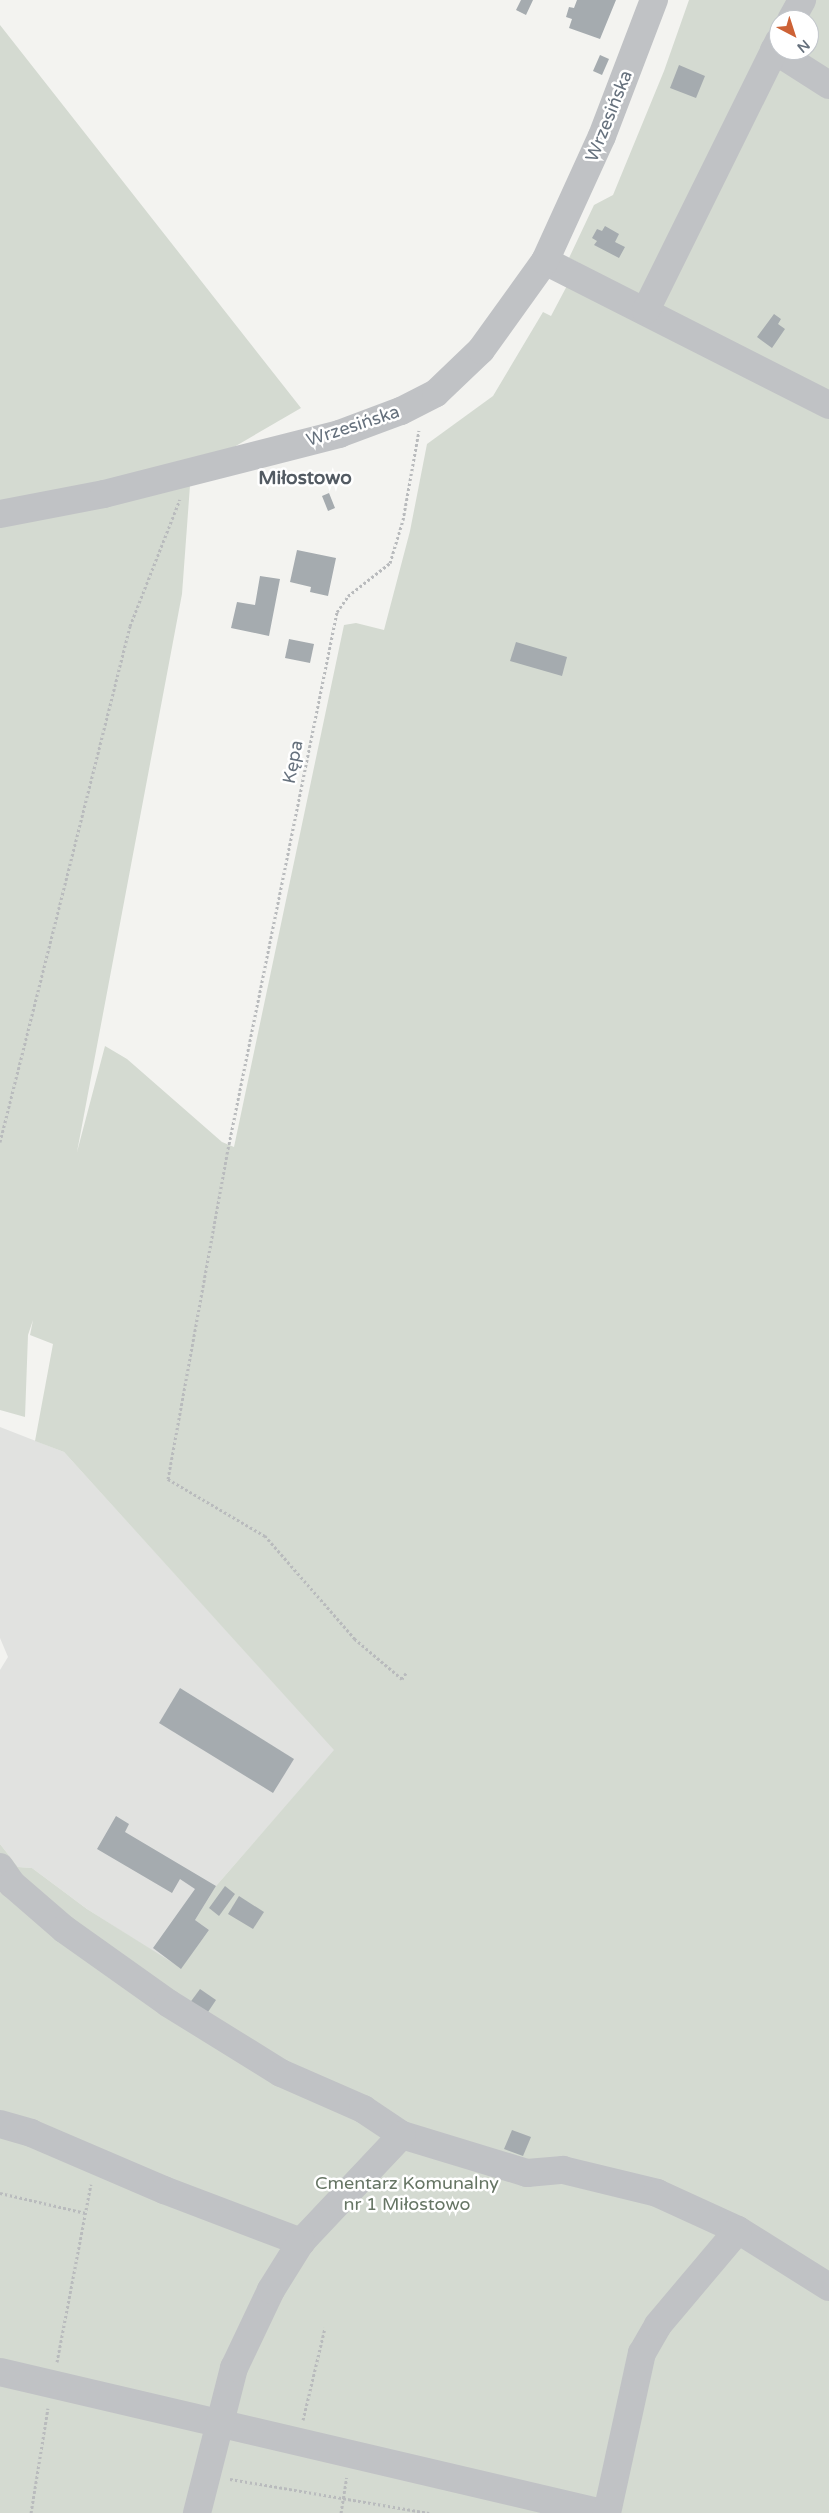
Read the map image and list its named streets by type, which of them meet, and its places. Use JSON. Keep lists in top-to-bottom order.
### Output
{
  "streets": {
    "street": ["Wrzesińska"],
    "path": ["Kępa"]
  },
  "crossings": [
    ["Wrzesińska", "Kępa"]
  ],
  "districts": ["Miłostowo"],
  "parks": ["Cmentarz Komunalny nr 1 Miłostowo"],
  "north": "bottom right"
}
